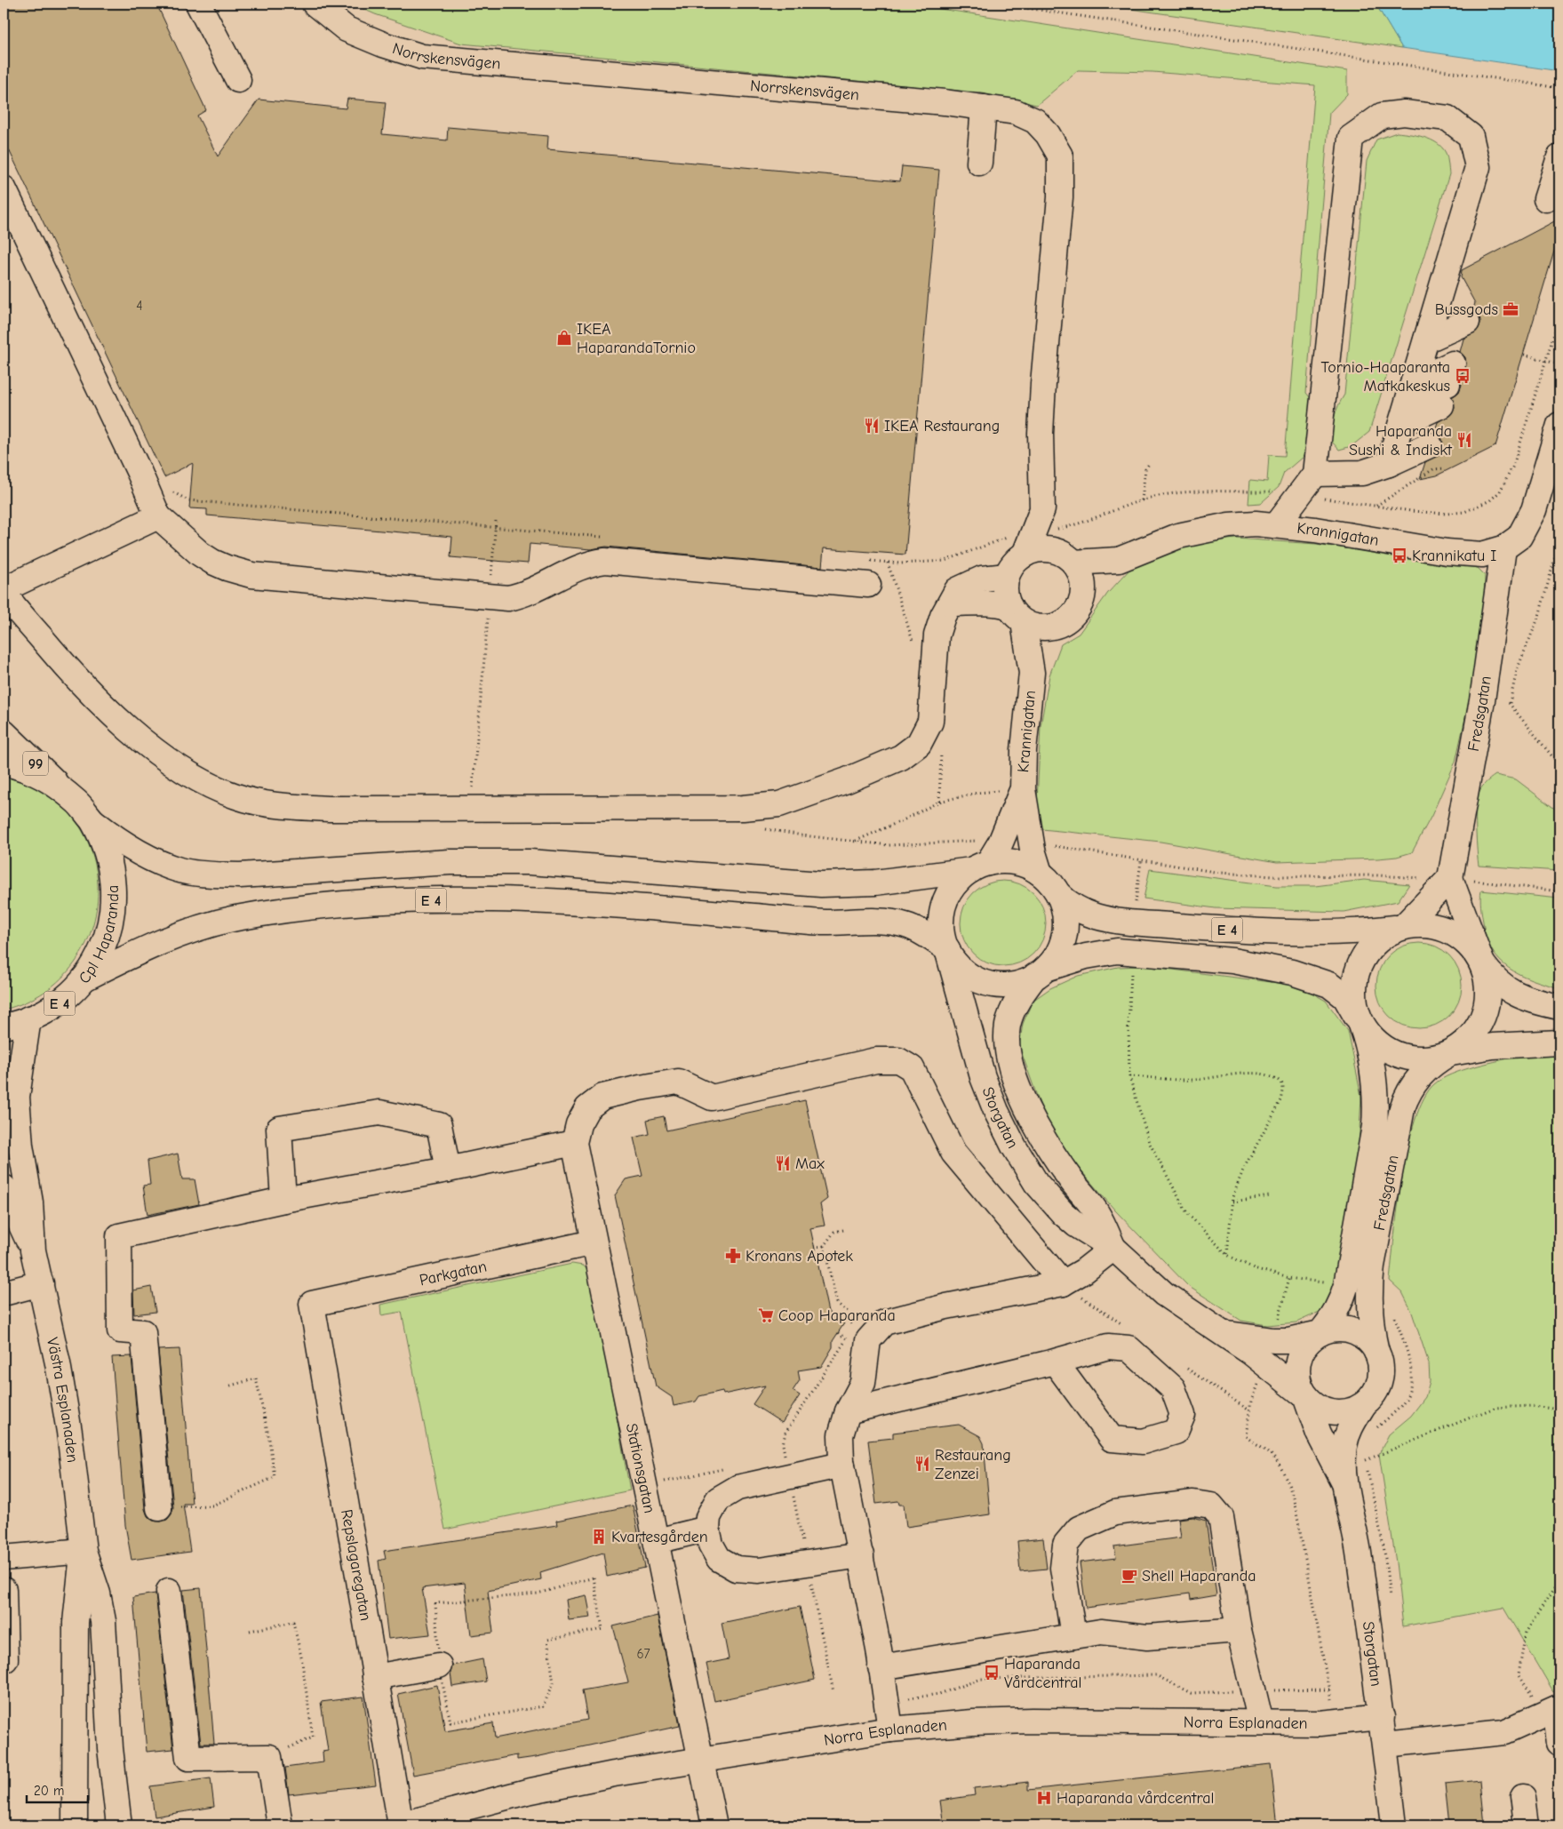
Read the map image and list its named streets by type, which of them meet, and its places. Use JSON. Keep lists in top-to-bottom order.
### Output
{
  "streets": {
    "main road": [
      "Norrskensvägen",
      "Krannigatan",
      "Fredsgatan",
      "99",
      "E 4",
      "Cpl Haparanda",
      "Storgatan",
      "Parkgatan",
      "Västra Esplanaden",
      "Stationsgatan",
      "Repslagaregatan",
      "Norra Esplanaden"
    ]
  },
  "crossings": [
    ["Krannigatan", "Fredsgatan"],
    ["Krannigatan", "E 4"],
    ["Krannigatan", "Storgatan"],
    ["Fredsgatan", "E 4"],
    ["Fredsgatan", "Storgatan"],
    ["99", "E 4"],
    ["E 4", "Cpl Haparanda"],
    ["E 4", "Storgatan"],
    ["Cpl Haparanda", "Västra Esplanaden"],
    ["Storgatan", "Norra Esplanaden"],
    ["Parkgatan", "Stationsgatan"],
    ["Parkgatan", "Repslagaregatan"],
    ["Stationsgatan", "Norra Esplanaden"],
    ["Repslagaregatan", "Norra Esplanaden"]
  ],
  "places": {
    "office": ["Bussgods"],
    "shop": ["IKEA HaparandaTornio"],
    "bus stop": ["Tornio-Haaparanta Matkakeskus", "Krannikatu I", "Haparanda Vårdcentral"],
    "restaurant": [
      "IKEA Restaurang",
      "Haparanda Sushi & Indiskt",
      "Max",
      "Restaurang Zenzei"
    ],
    "pharmacy": ["Kronans Apotek"],
    "supermarket": ["Coop Haparanda"],
    "building": ["Kvartesgården"],
    "cafe": ["Shell Haparanda"],
    "hospital": ["Haparanda vårdcentral"]
  },
  "house_numbers": ["4", "67"],
  "scale_bar": "20 m"
}
